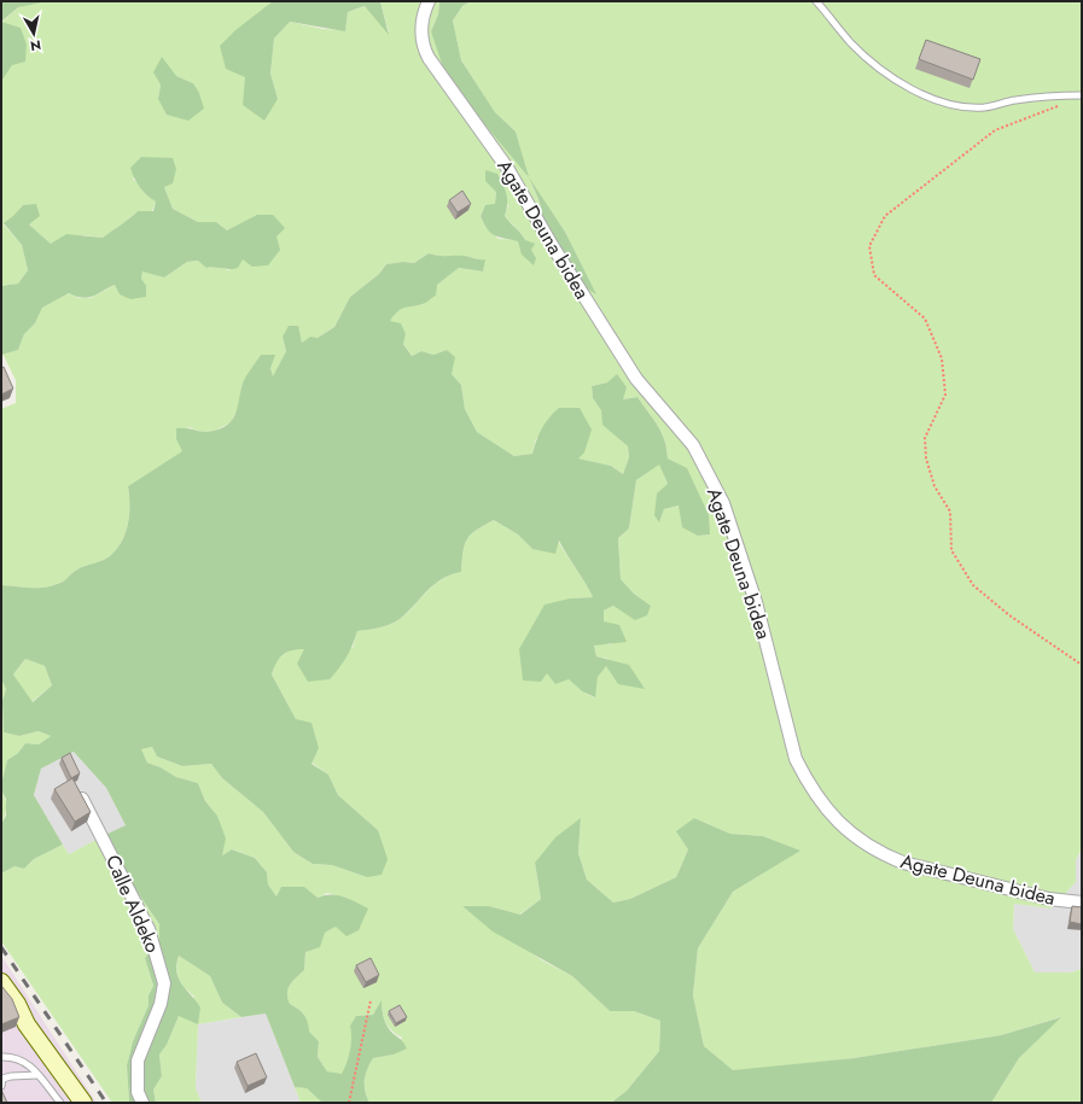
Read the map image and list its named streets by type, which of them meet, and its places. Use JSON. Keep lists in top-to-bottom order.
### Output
{
  "streets": {
    "street": ["Agate Deuna bidea", "Calle Aldeko"]
  },
  "north": "bottom"
}
